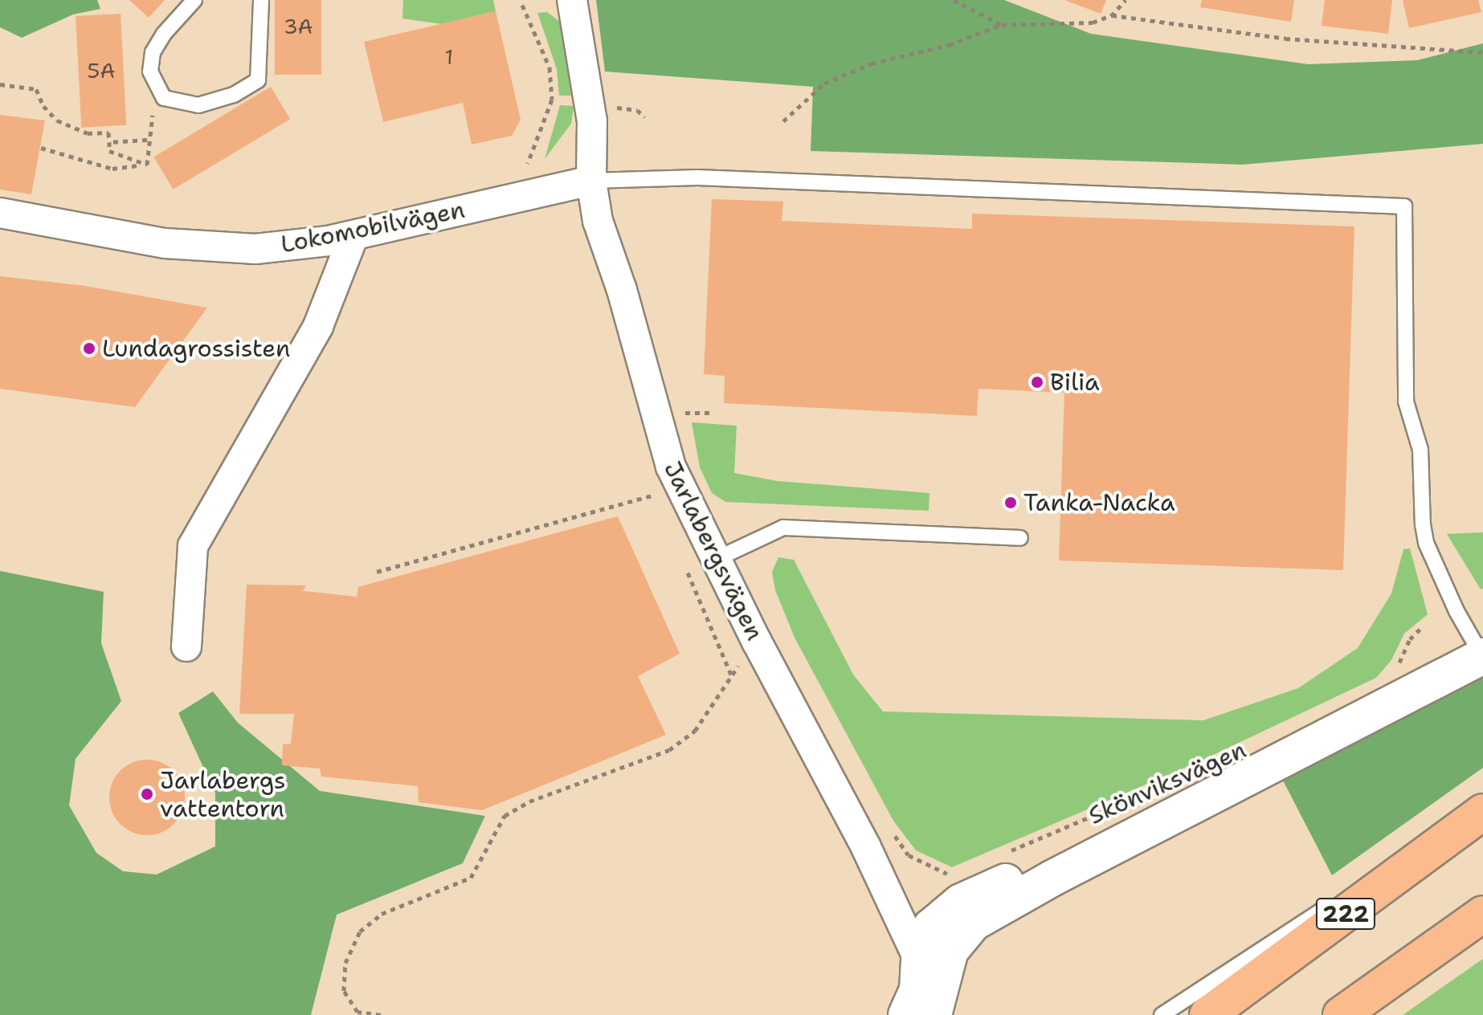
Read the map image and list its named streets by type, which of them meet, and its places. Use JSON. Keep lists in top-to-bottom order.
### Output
{
  "streets": {
    "highway": ["222"],
    "street": ["Lokomobilvägen", "Jarlabergsvägen", "Skönviksvägen"]
  },
  "crossings": [
    ["Lokomobilvägen", "Jarlabergsvägen"],
    ["Jarlabergsvägen", "Skönviksvägen"]
  ],
  "places": [
    "Lundagrossisten",
    "Bilia",
    "Tanka-Nacka",
    "Jarlabergs vattentorn"
  ],
  "house_numbers": ["3A", "1", "5A"]
}
